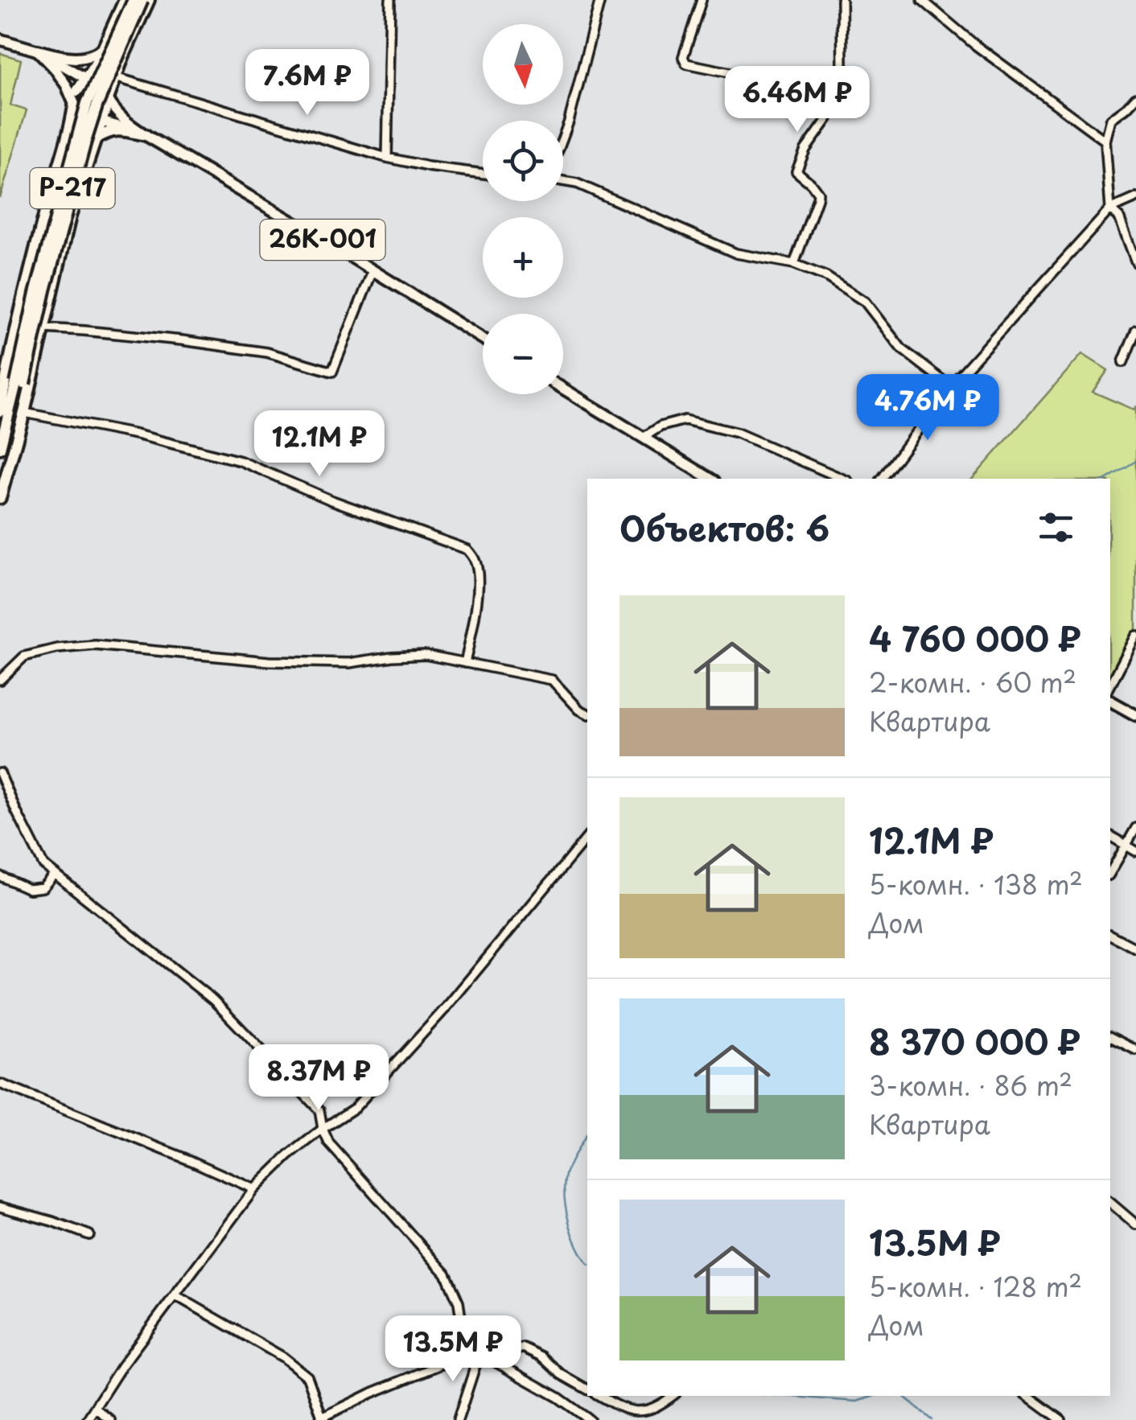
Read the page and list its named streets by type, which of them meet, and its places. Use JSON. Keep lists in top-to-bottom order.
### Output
{
  "streets": {
    "highway": ["Р-217"],
    "main road": ["26К-001"]
  },
  "north": "bottom",
  "page": {
    "map_buttons": ["+", "−"],
    "price": [
      "7.6M ₽",
      "6.46M ₽",
      "4.76M ₽",
      "12.1M ₽",
      "8.37M ₽",
      "13.5M ₽"
    ],
    "heading": "Объектов: 6",
    "list": [
      {
        "name": "4 760 000 ₽",
        "note": "2-комн. · 60 m² · Квартира"
      },
      {
        "name": "12.1M ₽",
        "note": "5-комн. · 138 m² · Дом"
      },
      {
        "name": "8 370 000 ₽",
        "note": "3-комн. · 86 m² · Квартира"
      },
      {
        "name": "13.5M ₽",
        "note": "5-комн. · 128 m² · Дом"
      }
    ]
  }
}
